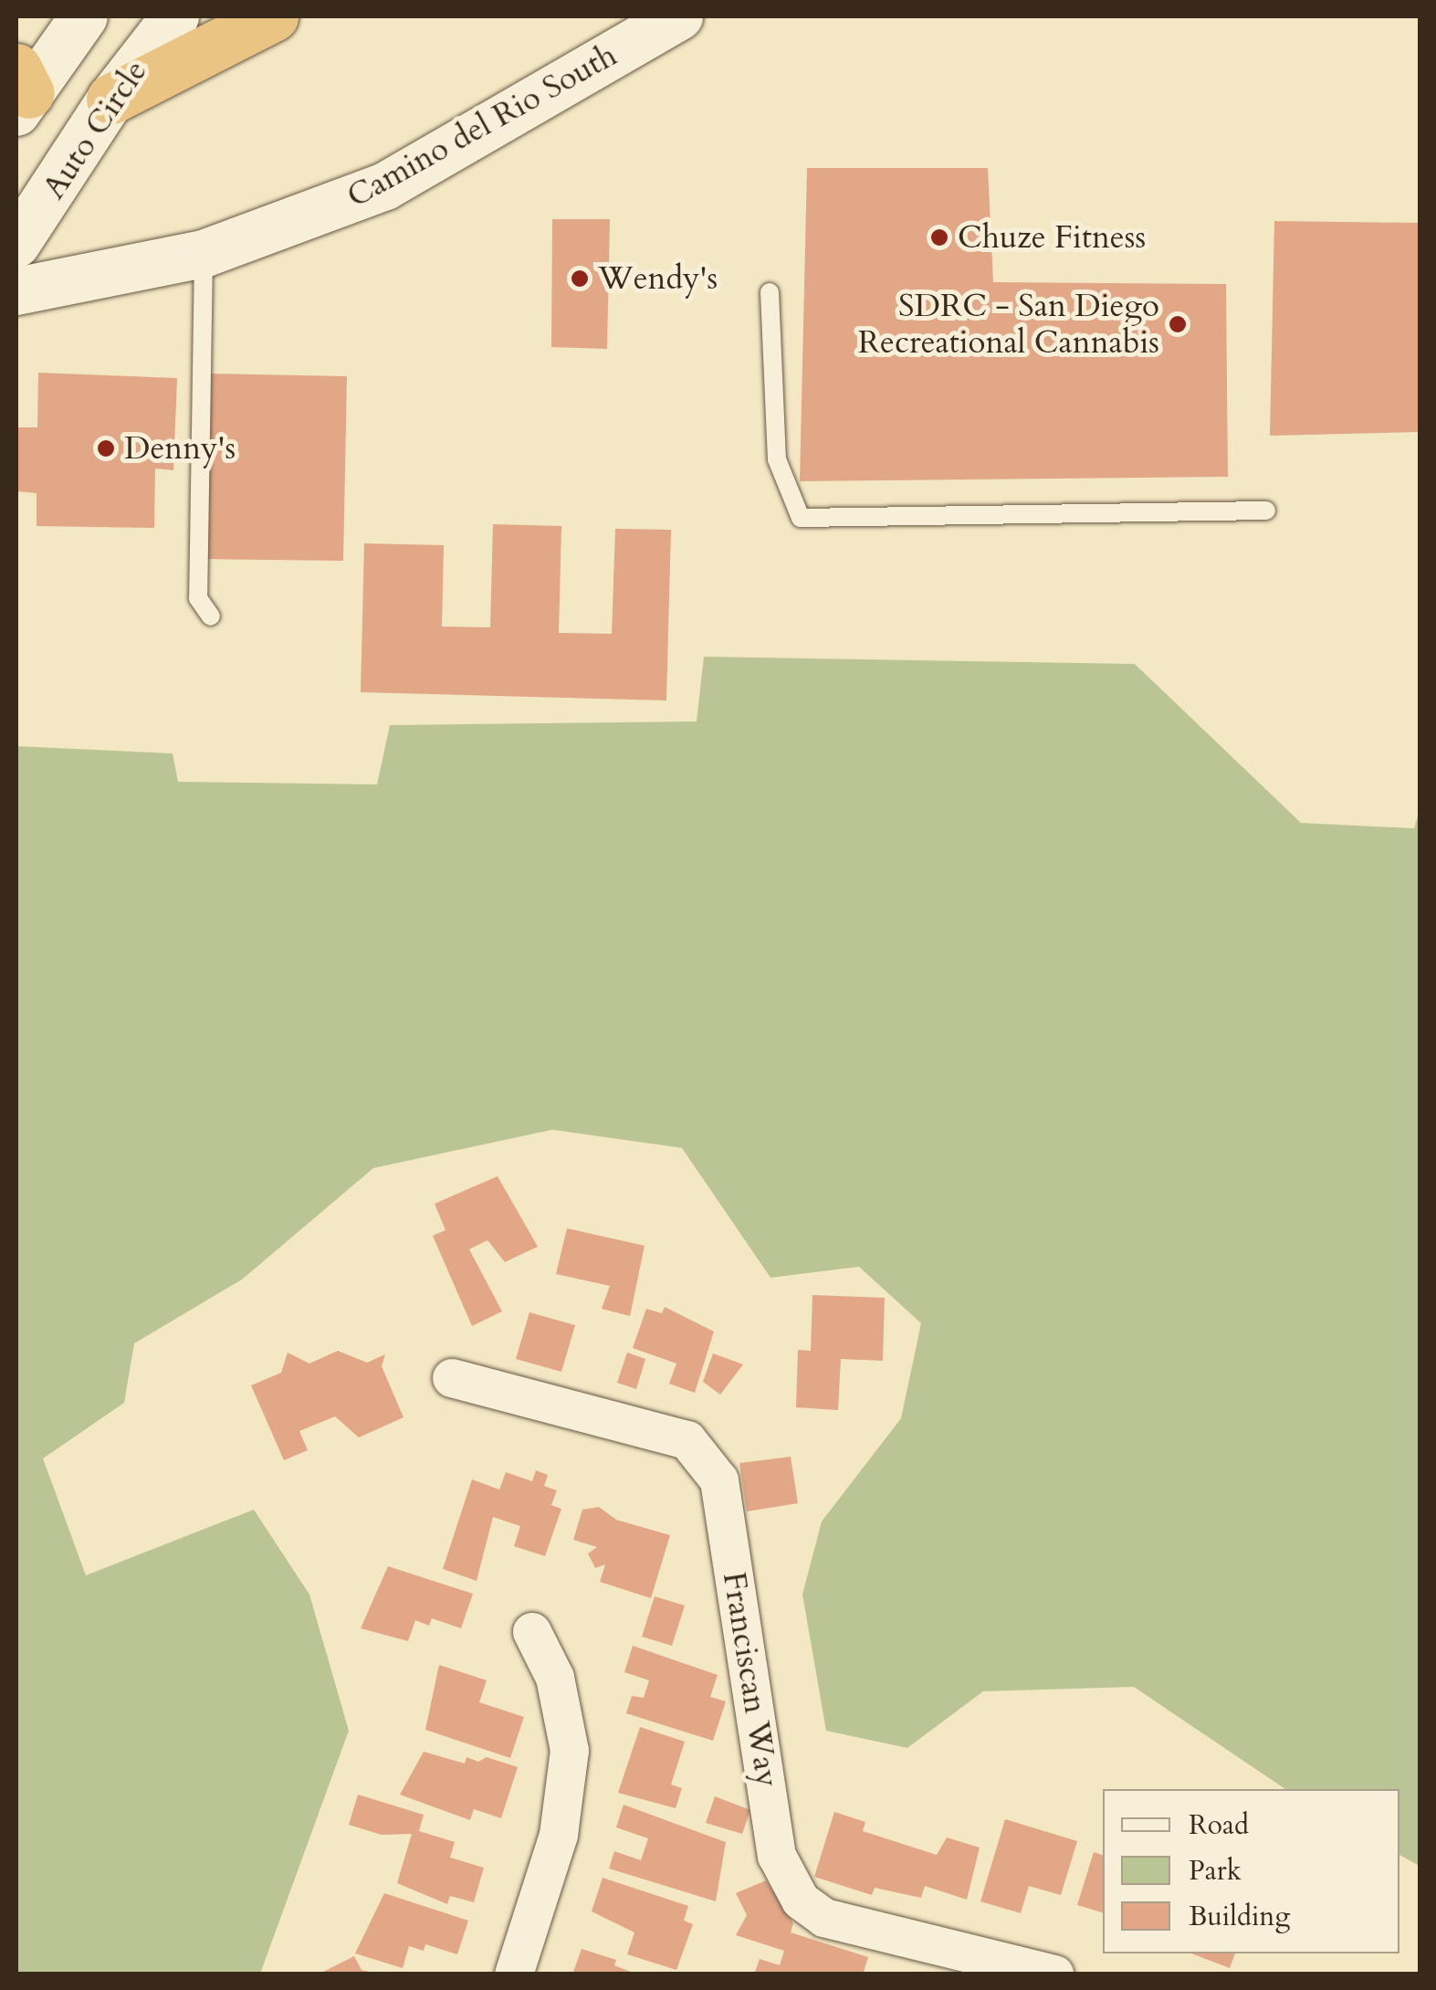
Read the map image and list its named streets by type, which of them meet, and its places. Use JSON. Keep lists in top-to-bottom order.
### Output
{
  "streets": {
    "street": ["Camino del Rio South", "Auto Circle", "Franciscan Way"]
  },
  "places": [
    "Chuze Fitness",
    "Wendy's",
    "SDRC - San Diego Recreational Cannabis",
    "Denny's"
  ],
  "legend": ["Road", "Park", "Building"]
}
